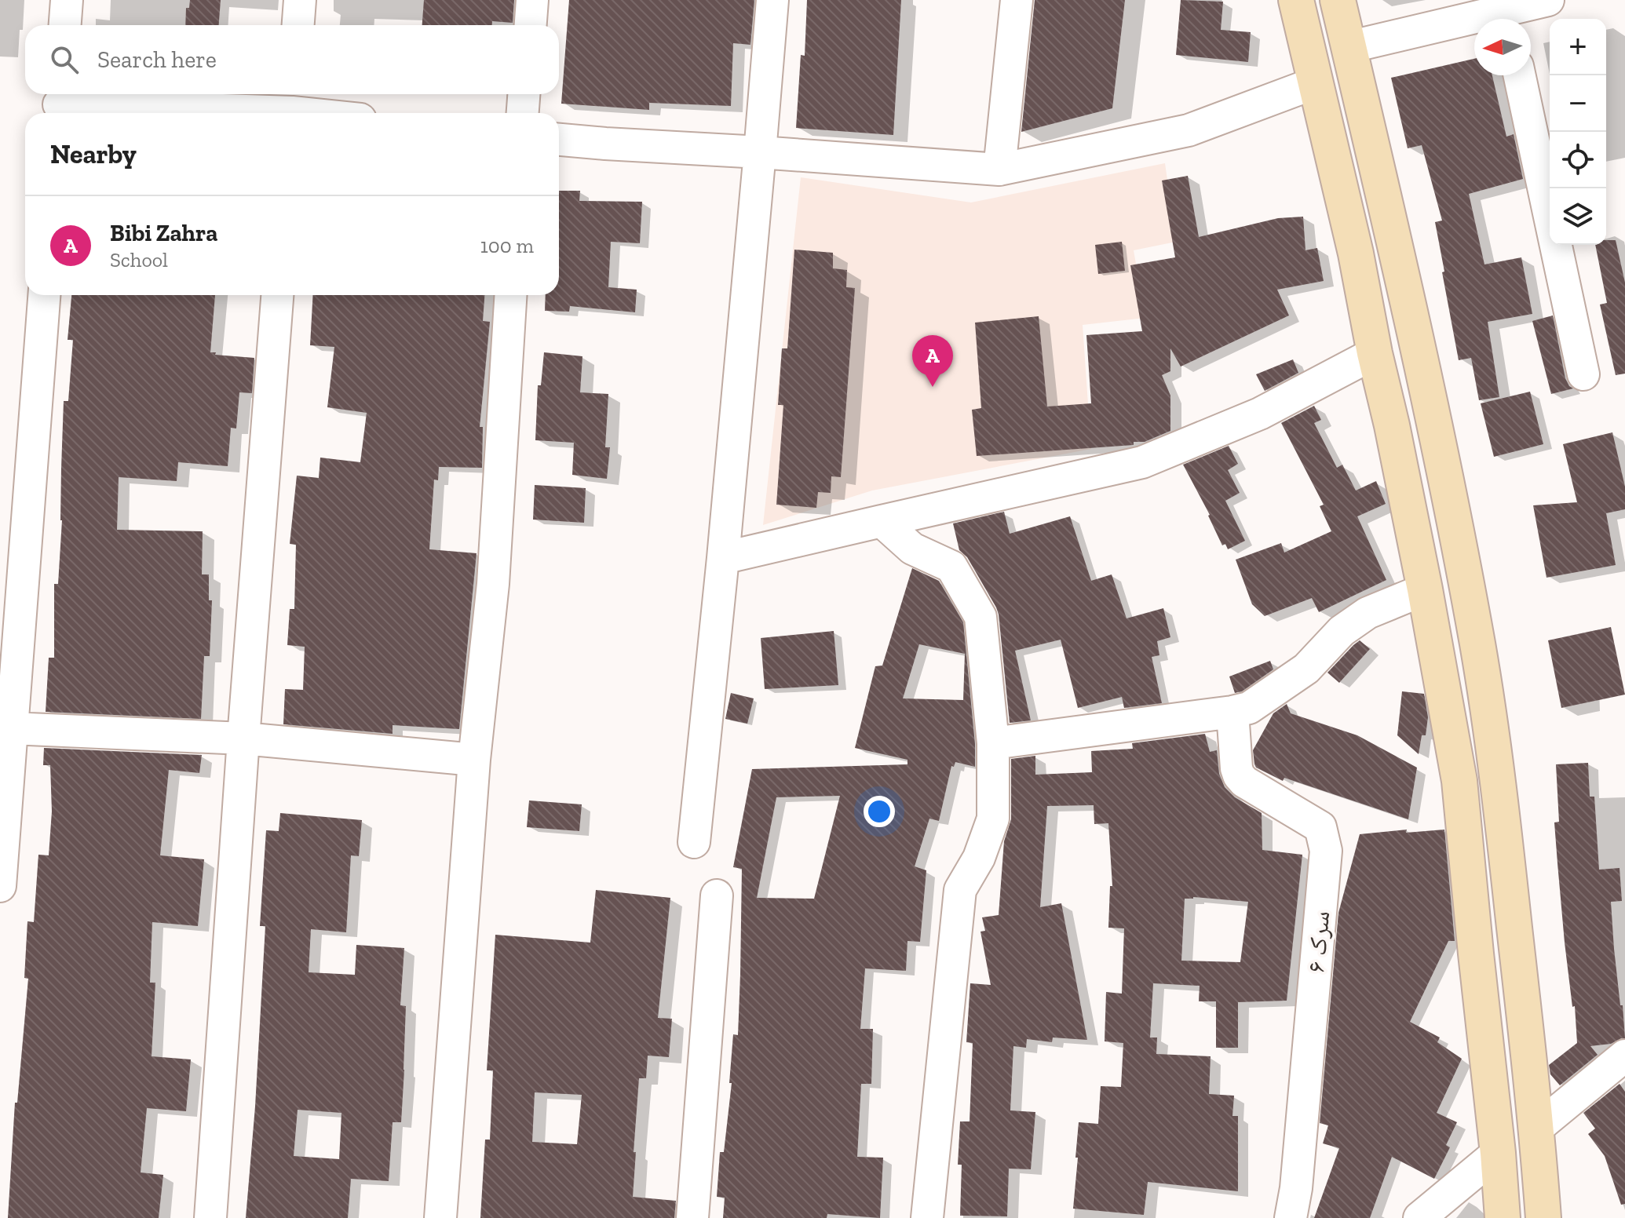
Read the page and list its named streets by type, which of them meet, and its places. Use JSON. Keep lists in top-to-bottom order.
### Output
{
  "streets": {
    "street": ["سرک ۶"]
  },
  "north": "left",
  "page": {
    "map_buttons": ["+", "−"],
    "search": "Search here",
    "heading": "Nearby",
    "list": [
      {
        "mark": "A",
        "name": "Bibi Zahra",
        "note": "School",
        "value": "100 m"
      }
    ],
    "pins": "A"
  }
}
